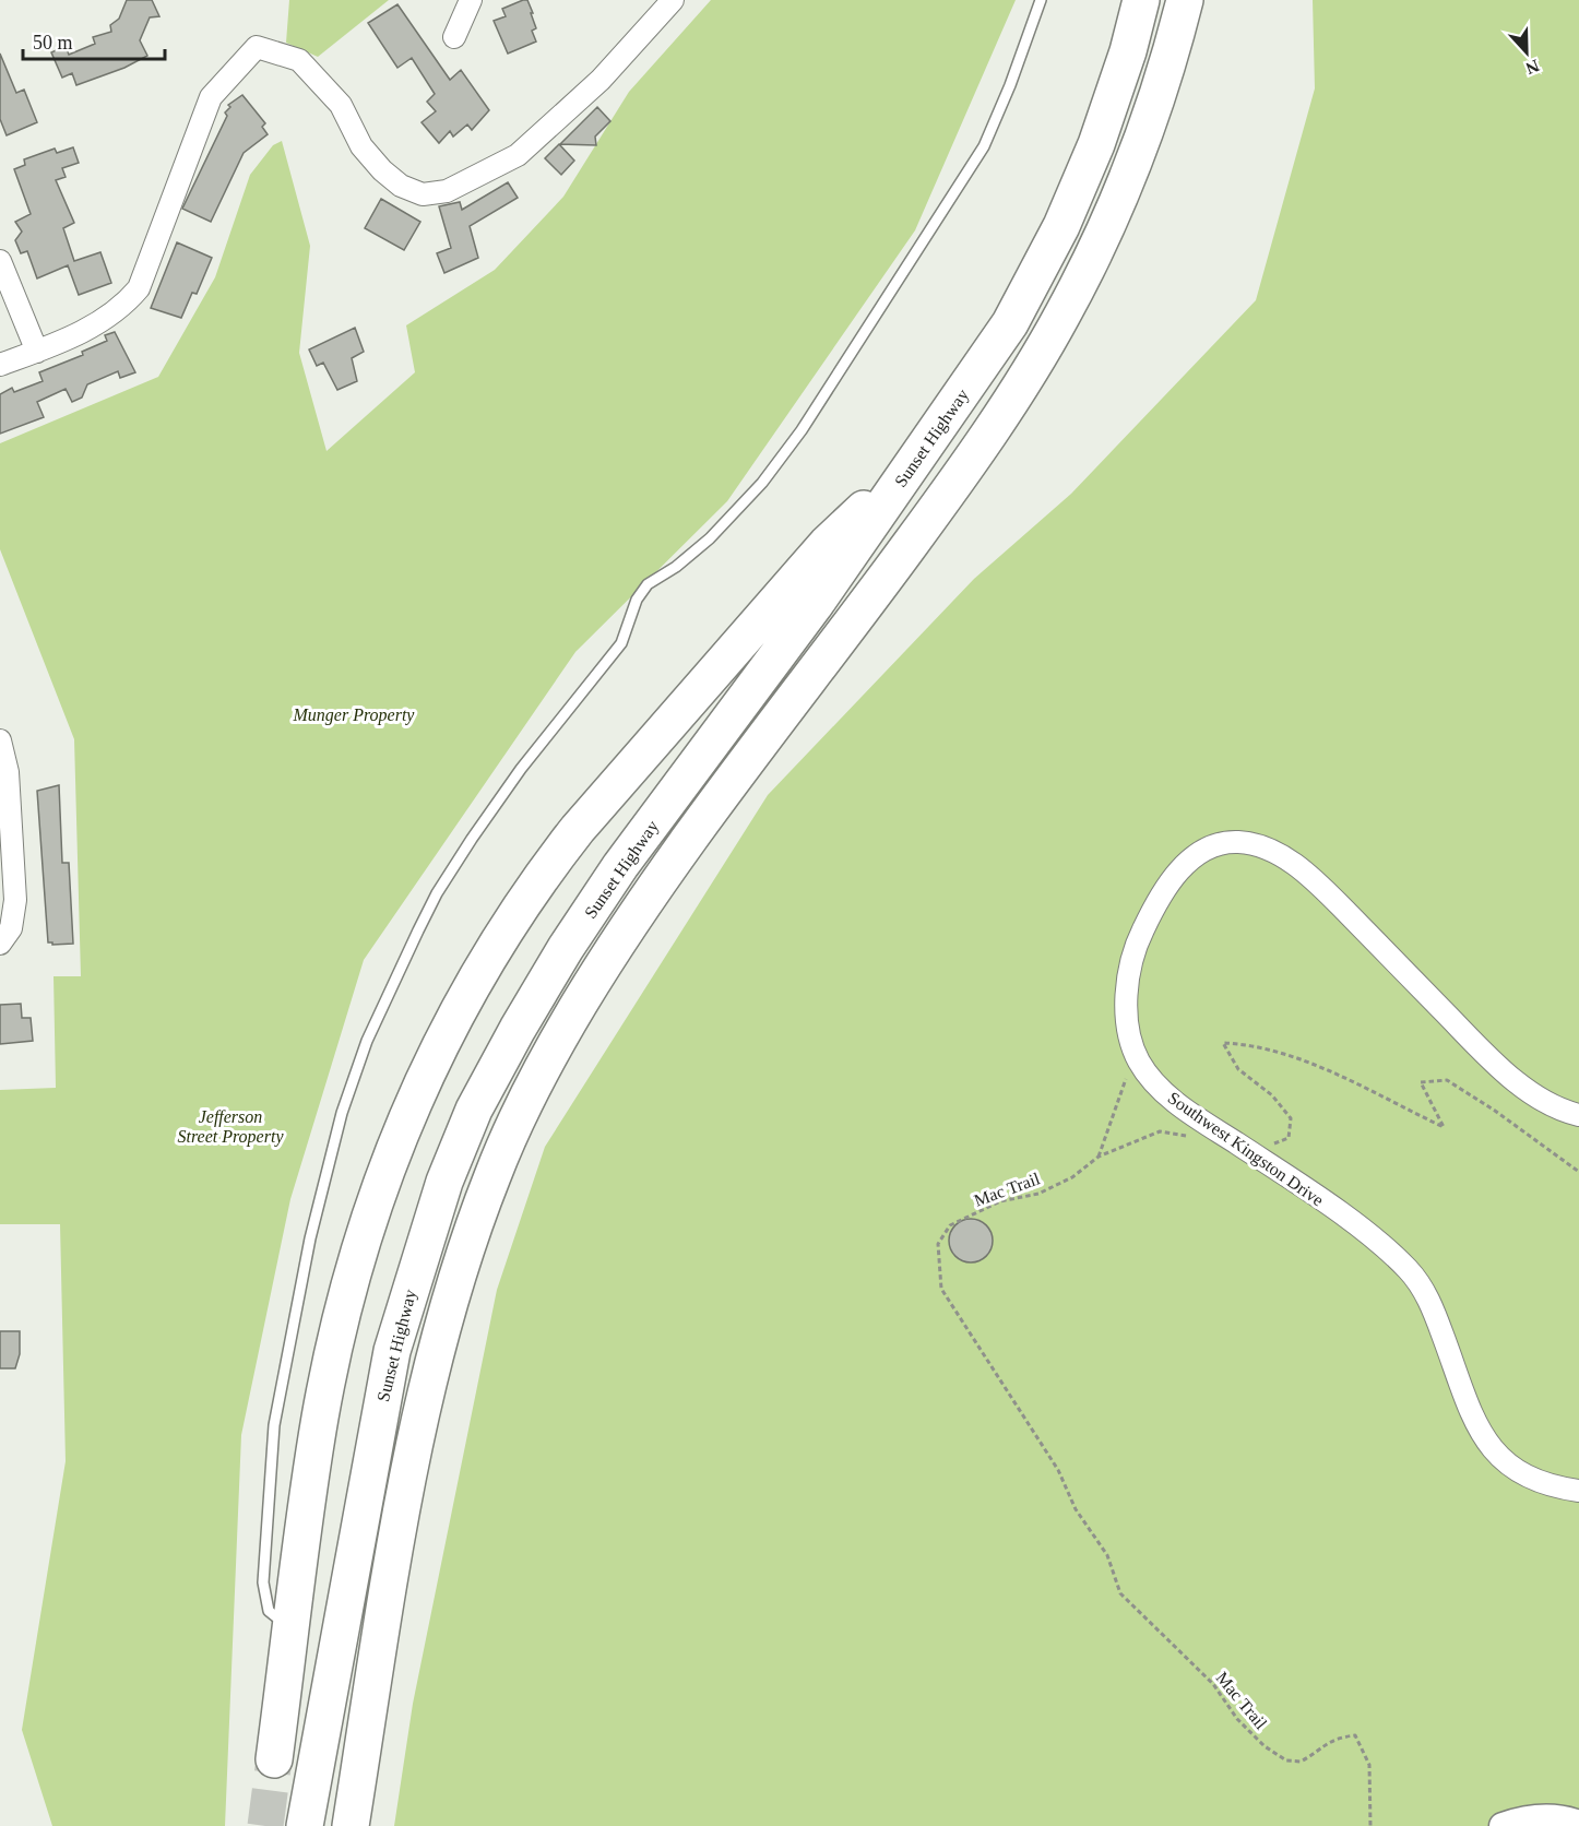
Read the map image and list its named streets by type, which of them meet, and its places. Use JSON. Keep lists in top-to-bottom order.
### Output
{
  "streets": {
    "highway": ["Sunset Highway"],
    "street": ["Southwest Kingston Drive"],
    "path": ["Mac Trail"]
  },
  "parks": ["Munger Property", "Jefferson Street Property"],
  "scale_bar": "50 m",
  "north": "bottom"
}
